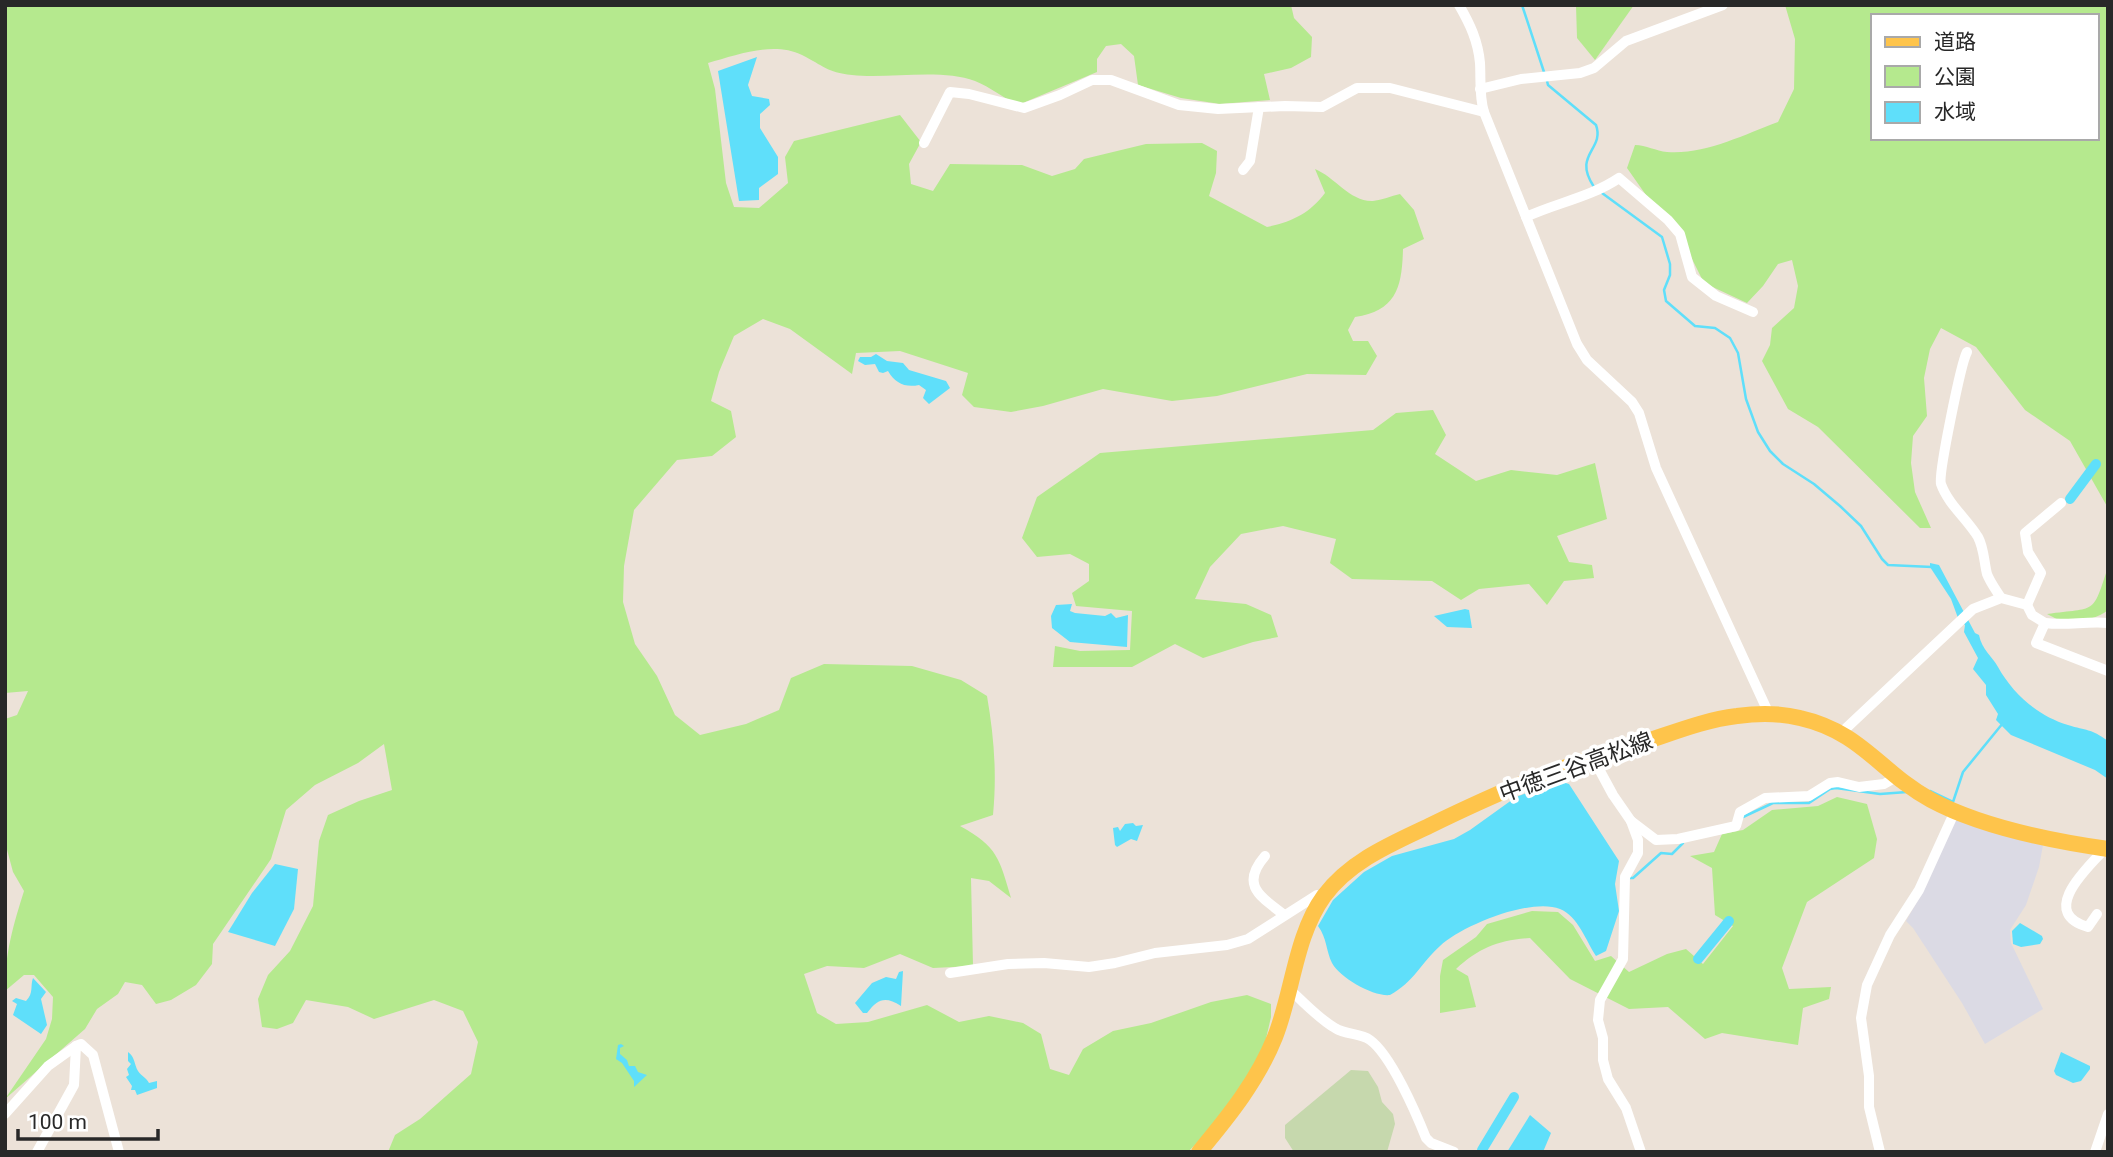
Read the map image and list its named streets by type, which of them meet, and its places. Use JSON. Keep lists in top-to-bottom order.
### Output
{
  "streets": {
    "main road": ["中徳三谷高松線"]
  },
  "legend": ["道路", "公園", "水域"],
  "scale_bar": "100 m"
}
